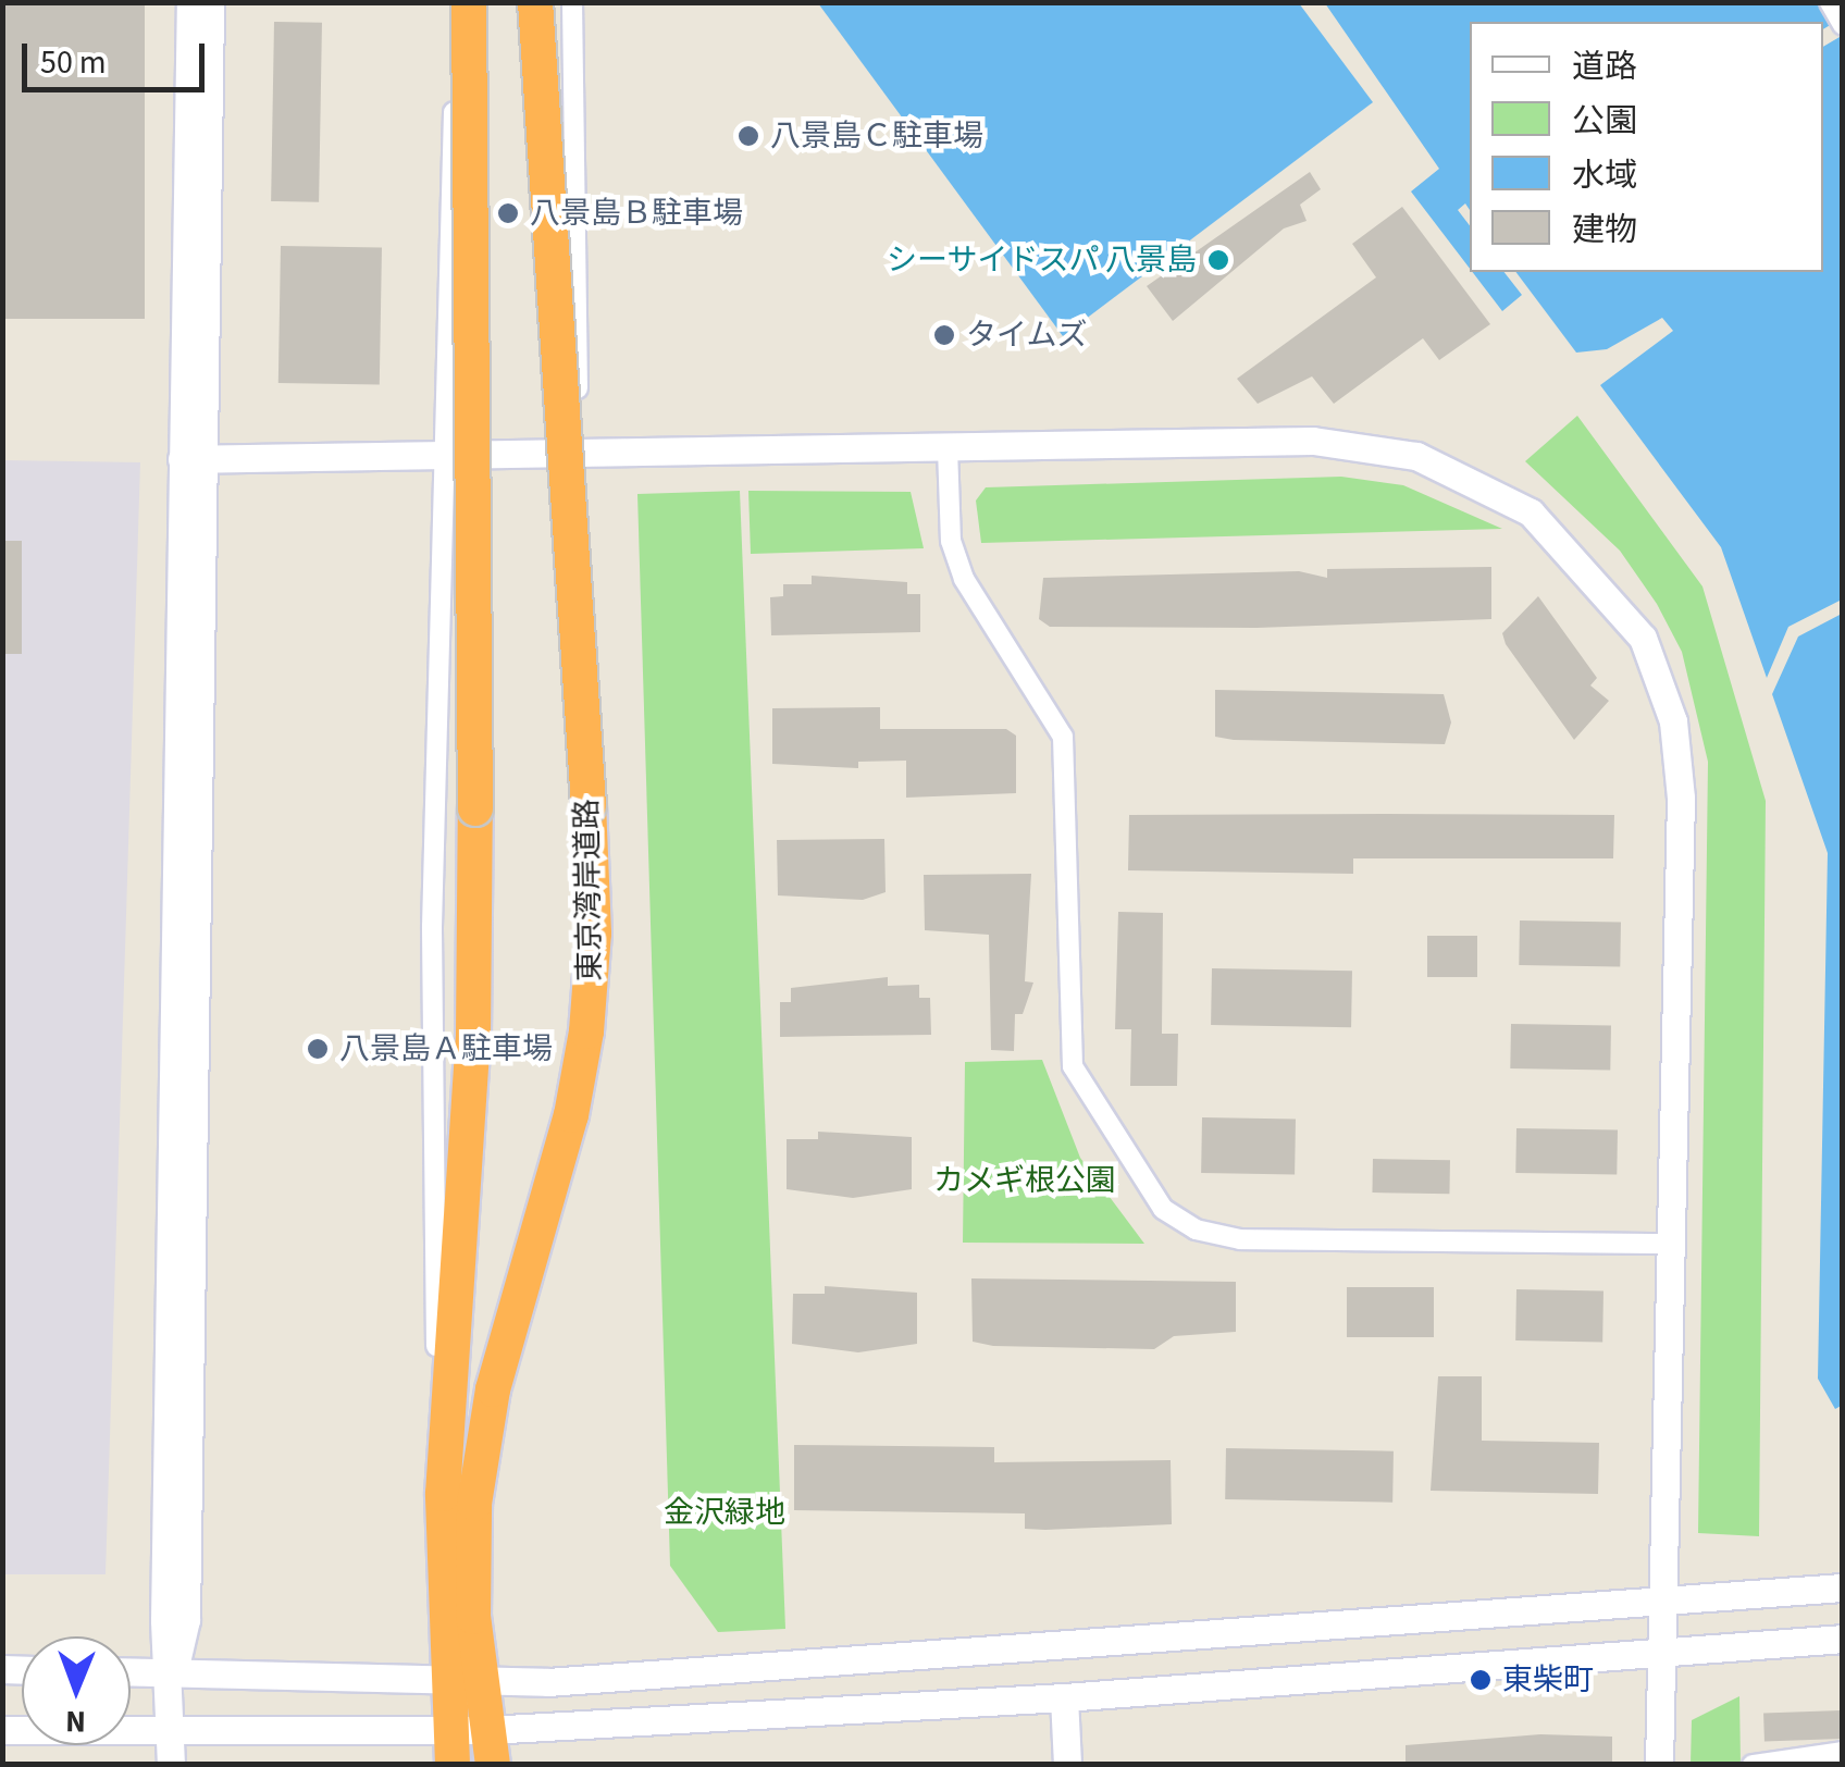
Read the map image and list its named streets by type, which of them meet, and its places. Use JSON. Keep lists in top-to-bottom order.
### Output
{
  "streets": {
    "highway": ["東京湾岸道路"]
  },
  "parks": ["カメギ根公園", "金沢緑地"],
  "places": [
    "八景島Ｃ駐車場",
    "八景島Ｂ駐車場",
    "シーサイドスパ 八景島",
    "タイムズ",
    "八景島Ａ駐車場",
    "東柴町"
  ],
  "legend": [
    "道路",
    "公園",
    "水域",
    "建物"
  ],
  "scale_bar": "50 m",
  "north": "bottom"
}
